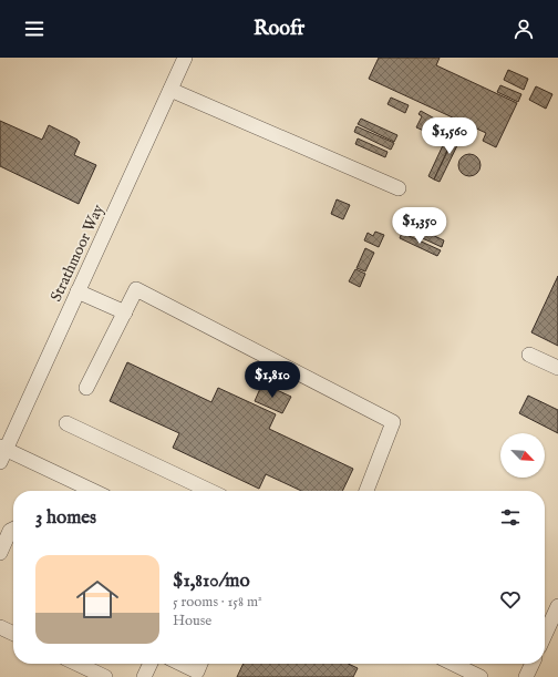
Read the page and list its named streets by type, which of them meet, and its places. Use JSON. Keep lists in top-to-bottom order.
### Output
{
  "streets": {
    "street": ["Strathmoor Way"]
  },
  "north": "bottom right",
  "page": {
    "header": "Roofr",
    "price": ["$1,560", "$1,350", "$1,810"],
    "heading": "3 homes",
    "list": [
      {
        "name": "$1,810/mo",
        "note": "5 rooms · 158 m² · House"
      }
    ]
  }
}
